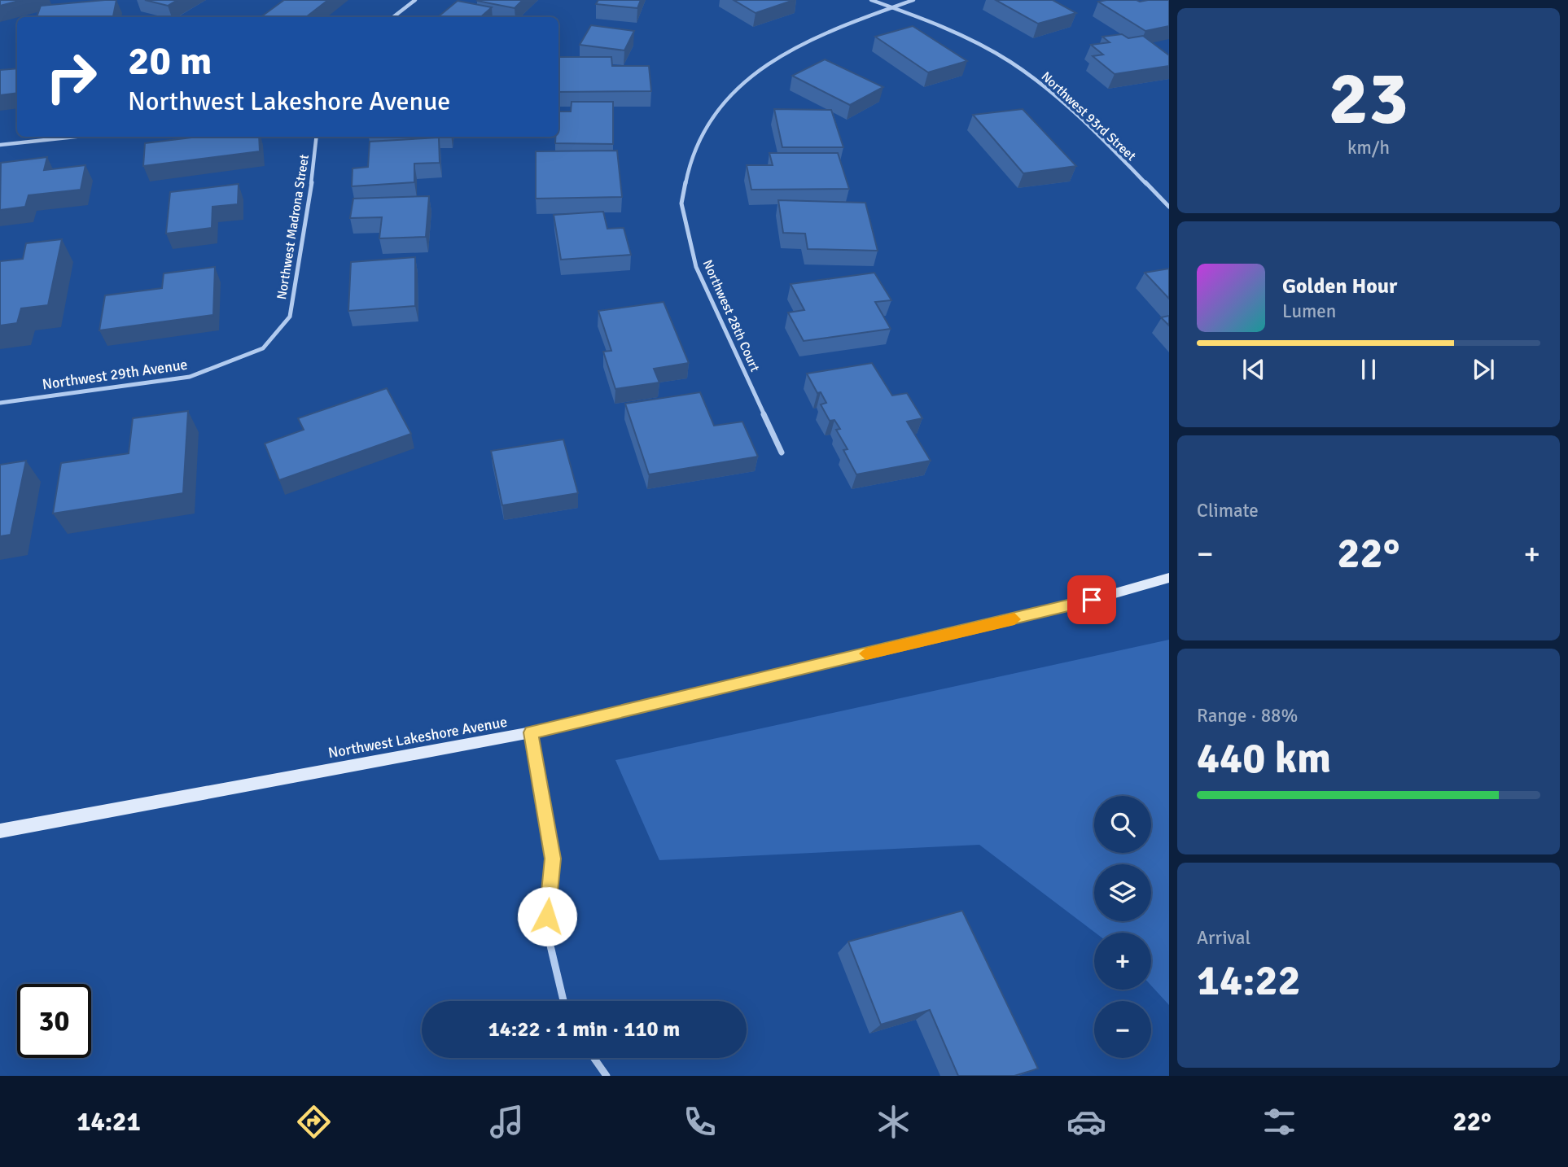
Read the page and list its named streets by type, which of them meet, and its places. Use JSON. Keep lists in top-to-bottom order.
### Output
{
  "streets": {
    "main road": ["Northwest Lakeshore Avenue"],
    "street": [
      "Northwest 93rd Street",
      "Northwest Madrona Street",
      "Northwest 28th Court",
      "Northwest 29th Avenue"
    ]
  },
  "crossings": [
    ["Northwest 93rd Street", "Northwest 28th Court"],
    ["Northwest Madrona Street", "Northwest 29th Avenue"]
  ],
  "page": {
    "tile": [
      ["23", "km/h"],
      "Climate",
      ["Range · 88%", "440 km"],
      ["Arrival", "14:22"]
    ],
    "turn": ["20 m", "Northwest Lakeshore Avenue"],
    "song": ["Golden Hour", "Lumen"],
    "heat": ["−", "22°", "+"],
    "map_buttons": ["+", "−"],
    "limit": "30",
    "trip": "14:22 · 1 min · 110 m",
    "tabs": ["14:21", "22°"]
  }
}
